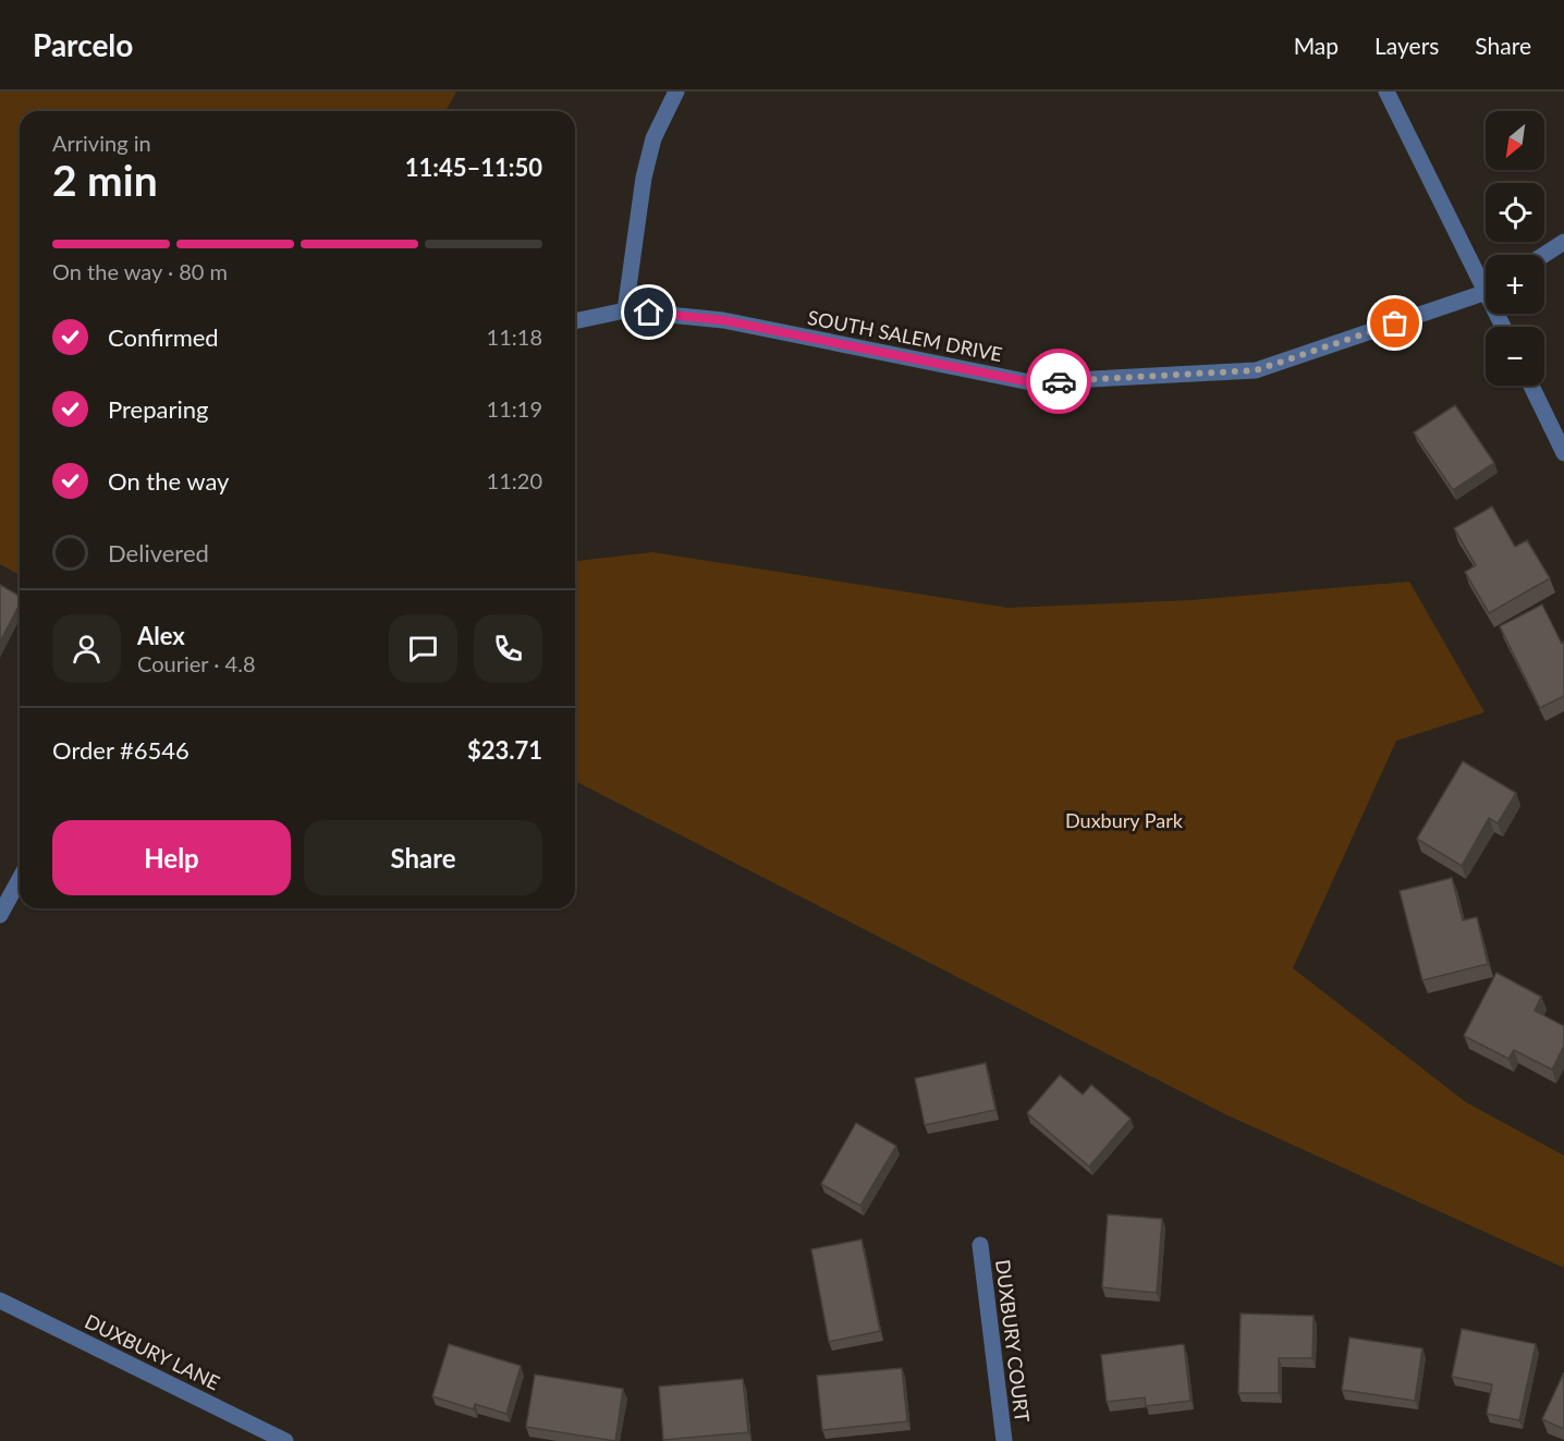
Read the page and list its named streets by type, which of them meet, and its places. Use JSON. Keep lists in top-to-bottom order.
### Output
{
  "streets": {
    "street": ["SOUTH SALEM DRIVE", "DUXBURY COURT", "DUXBURY LANE"]
  },
  "parks": ["Duxbury Park"],
  "north": "bottom left",
  "page": {
    "header": "Parcelo",
    "nav": ["Map", "Layers", "Share"],
    "map_buttons": ["+", "−"],
    "heading": ["2 min", "Arriving in", "11:45–11:50"],
    "panel": [
      "Alex",
      "Courier · 4.8",
      "Order #6546",
      "$23.71"
    ],
    "bar": "On the way · 80 m",
    "list": [
      ["Confirmed", "11:18"],
      ["Preparing", "11:19"],
      ["On the way", "11:20"],
      "Delivered"
    ],
    "buttons": ["Help", "Share"]
  }
}
